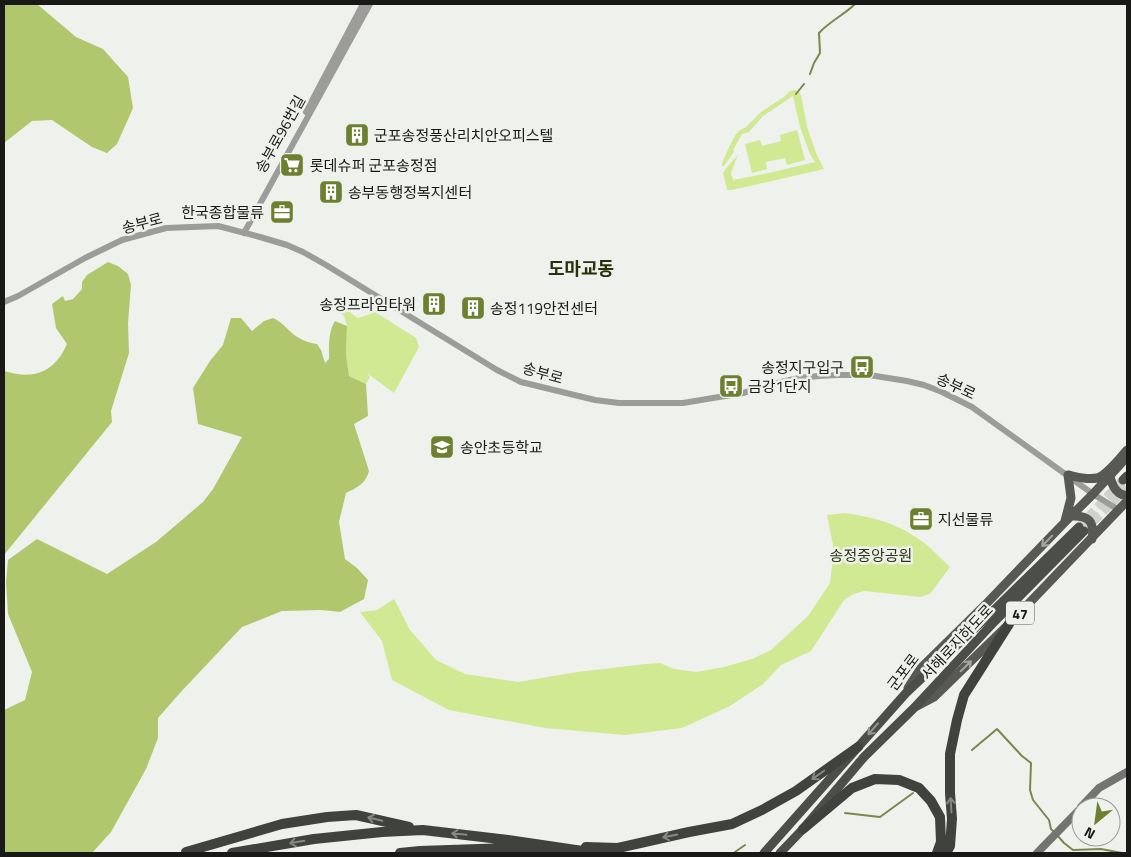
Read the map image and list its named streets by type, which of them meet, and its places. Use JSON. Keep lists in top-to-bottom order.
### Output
{
  "streets": {
    "highway": ["47", "서해로지하도로", "군포로"],
    "street": ["송부로96번길", "송부로"]
  },
  "crossings": [
    ["송부로96번길", "송부로"],
    ["송부로", "47"],
    ["송부로", "군포로"],
    ["47", "군포로"],
    ["서해로지하도로", "군포로"]
  ],
  "districts": ["도마교동"],
  "parks": ["송정중앙공원"],
  "places": {
    "building": [
      "군포송정풍산리치안오피스텔",
      "송부동행정복지센터",
      "송정프라임타워",
      "송정119안전센터"
    ],
    "supermarket": ["롯데슈퍼 군포송정점"],
    "office": ["한국종합물류", "지선물류"],
    "bus stop": ["송정지구입구", "금강1단지"],
    "school or university": ["송안초등학교"]
  },
  "north": "bottom left"
}
